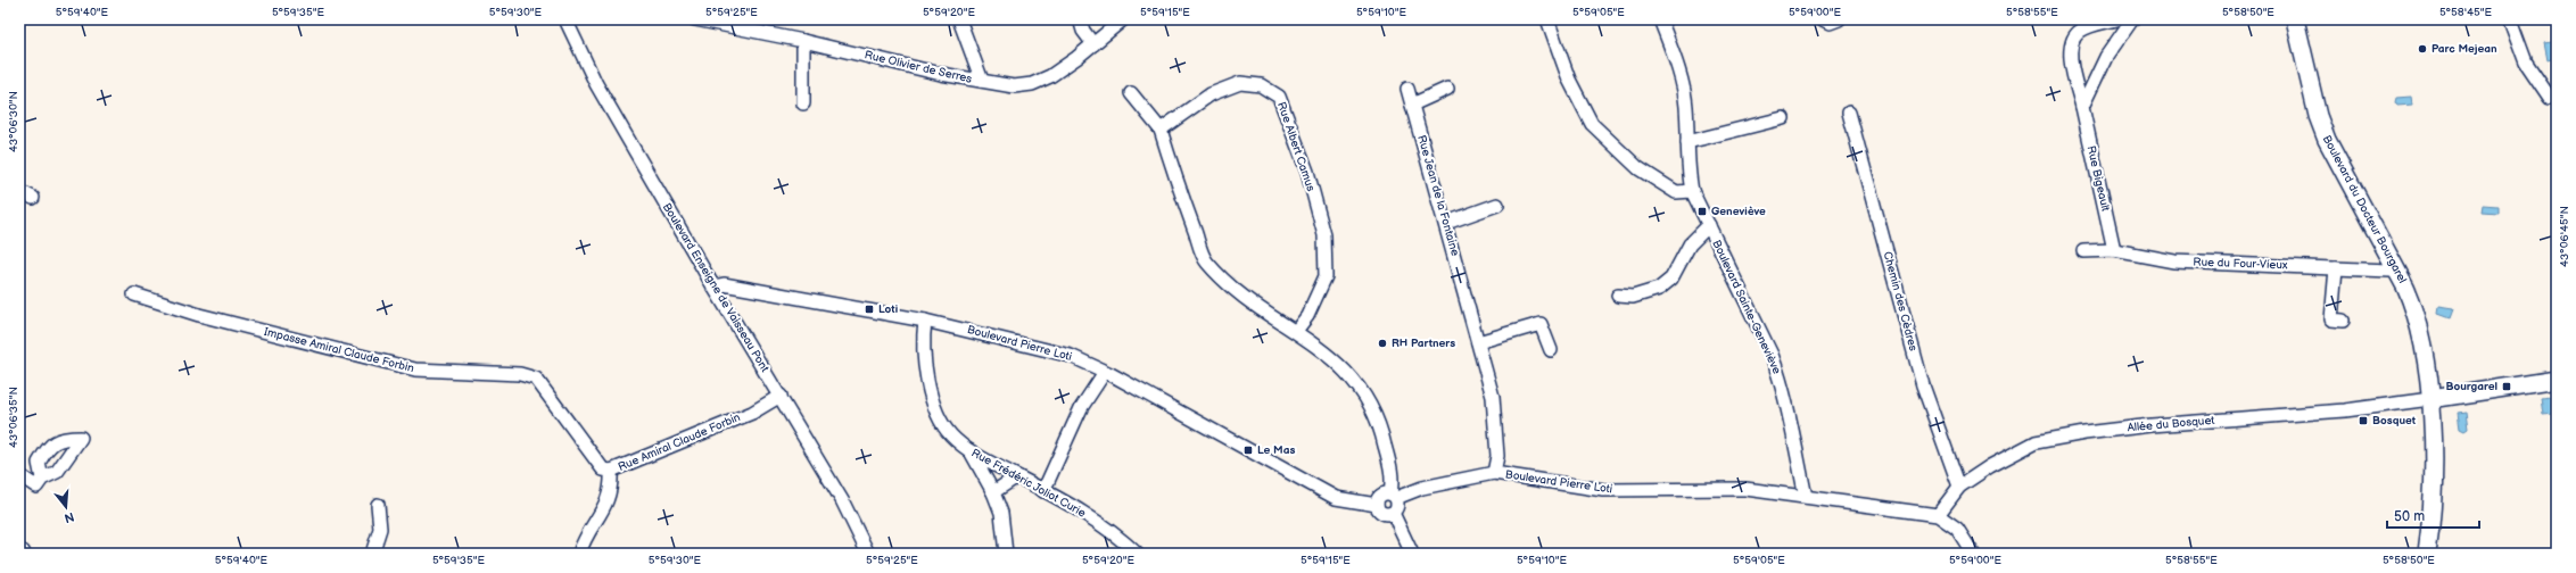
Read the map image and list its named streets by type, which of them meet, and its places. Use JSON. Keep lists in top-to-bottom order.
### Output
{
  "streets": {
    "main road": ["Boulevard du Docteur Bourgarel"],
    "street": [
      "Rue Olivier de Serres",
      "Rue Albert Camus",
      "Rue Bigeault",
      "Rue Jean de la Fontaine",
      "Rue du Four-Vieux",
      "Boulevard Enseigne de Vaisseau Pont",
      "Chemin des Cèdres",
      "Boulevard Sainte-Geneviève",
      "Boulevard Pierre Loti",
      "Impasse Amiral Claude Forbin",
      "Allée du Bosquet",
      "Rue Amiral Claude Forbin",
      "Rue Frédéric Joliot Curie"
    ]
  },
  "crossings": [
    ["Rue Bigeault", "Rue du Four-Vieux"],
    ["Rue Jean de la Fontaine", "Boulevard Pierre Loti"],
    ["Boulevard du Docteur Bourgarel", "Rue du Four-Vieux"],
    ["Boulevard du Docteur Bourgarel", "Allée du Bosquet"],
    ["Boulevard Enseigne de Vaisseau Pont", "Boulevard Pierre Loti"],
    ["Boulevard Enseigne de Vaisseau Pont", "Rue Amiral Claude Forbin"],
    ["Chemin des Cèdres", "Allée du Bosquet"],
    ["Boulevard Sainte-Geneviève", "Boulevard Pierre Loti"],
    ["Boulevard Pierre Loti", "Rue Frédéric Joliot Curie"],
    ["Impasse Amiral Claude Forbin", "Rue Amiral Claude Forbin"]
  ],
  "places": {
    "other": ["Parc Mejean", "RH Partners"],
    "transit": [
      "Geneviève",
      "Loti",
      "Bourgarel",
      "Bosquet",
      "Le Mas"
    ]
  },
  "scale_bar": "50 m",
  "north": "bottom",
  "coordinates": [
    "5°59'40\"E",
    "5°59'35\"E",
    "5°59'30\"E",
    "5°59'25\"E",
    "5°59'20\"E",
    "5°59'15\"E",
    "5°59'10\"E",
    "5°59'05\"E",
    "5°59'00\"E",
    "5°58'55\"E",
    "5°58'50\"E",
    "5°58'45\"E",
    "43°06'30\"N",
    "43°06'45\"N",
    "43°06'35\"N"
  ]
}
